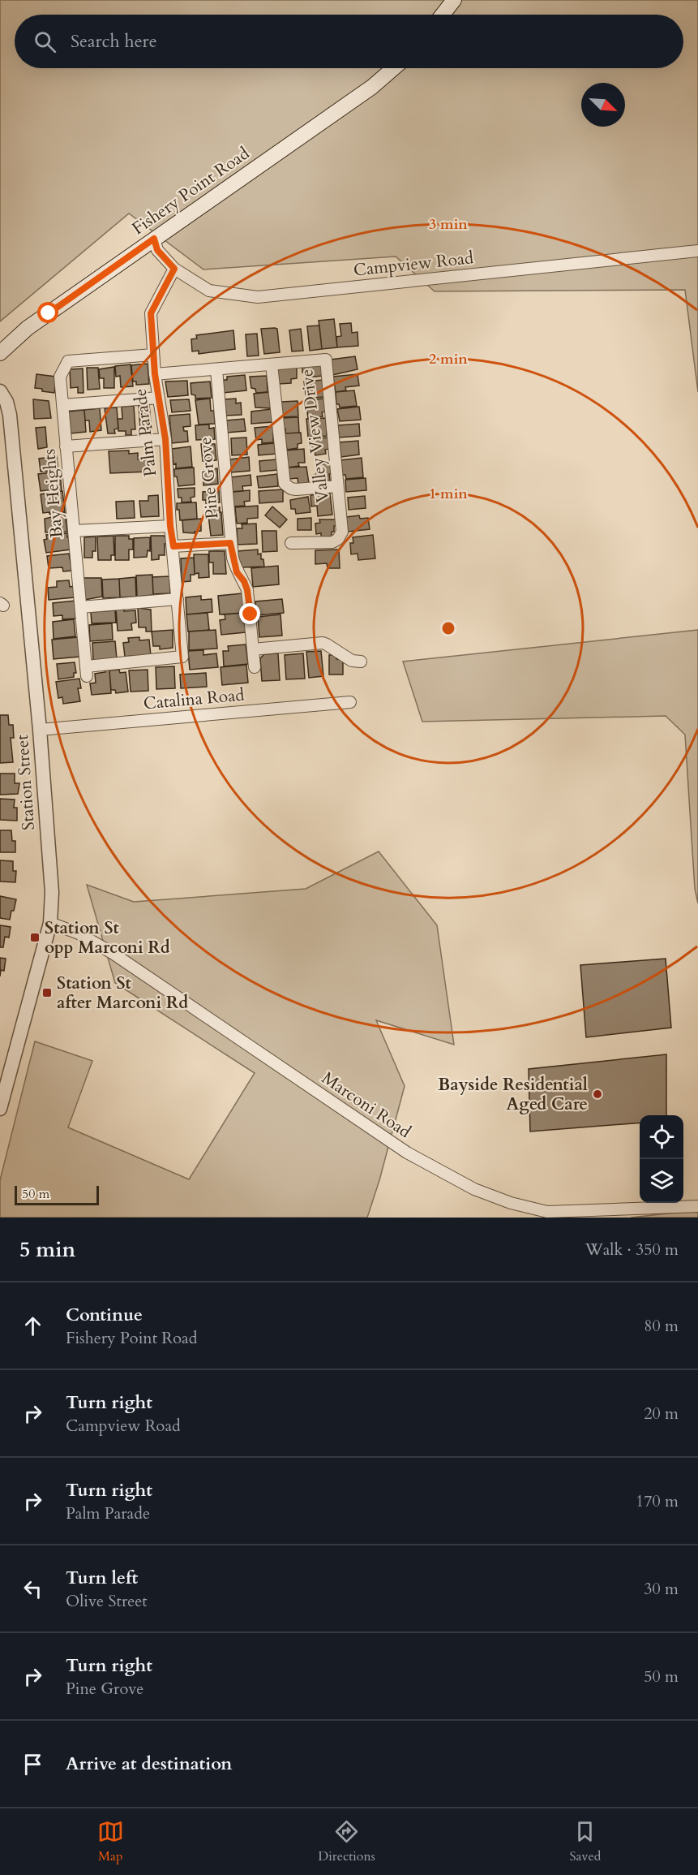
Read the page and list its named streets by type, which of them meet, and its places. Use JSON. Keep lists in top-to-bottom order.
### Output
{
  "streets": {
    "main road": ["Fishery Point Road"],
    "street": [
      "Campview Road",
      "Palm Parade",
      "Valley View Drive",
      "Pine Grove",
      "Bay Heights",
      "Catalina Road",
      "Station Street",
      "Marconi Road"
    ]
  },
  "crossings": [
    ["Fishery Point Road", "Campview Road"],
    ["Campview Road", "Palm Parade"],
    ["Palm Parade", "Valley View Drive"],
    ["Palm Parade", "Bay Heights"],
    ["Valley View Drive", "Pine Grove"],
    ["Catalina Road", "Station Street"],
    ["Station Street", "Marconi Road"]
  ],
  "places": {
    "transit": ["Station St opp Marconi Rd", "Station St after Marconi Rd"],
    "other": ["Bayside Residential Aged Care"]
  },
  "scale_bar": "50 m",
  "north": "bottom right",
  "page": {
    "search": "Search here",
    "scale": "50 m",
    "heading": ["5 min", "Walk · 350 m"],
    "list": [
      ["Continue", "Fishery Point Road", "80 m"],
      ["Turn right", "Campview Road", "20 m"],
      ["Turn right", "Palm Parade", "170 m"],
      ["Turn left", "Olive Street", "30 m"],
      ["Turn right", "Pine Grove", "50 m"],
      "Arrive at destination"
    ],
    "nav": ["Map", "Directions", "Saved"]
  },
  "rings": ["3 min", "2 min", "1 min"]
}
